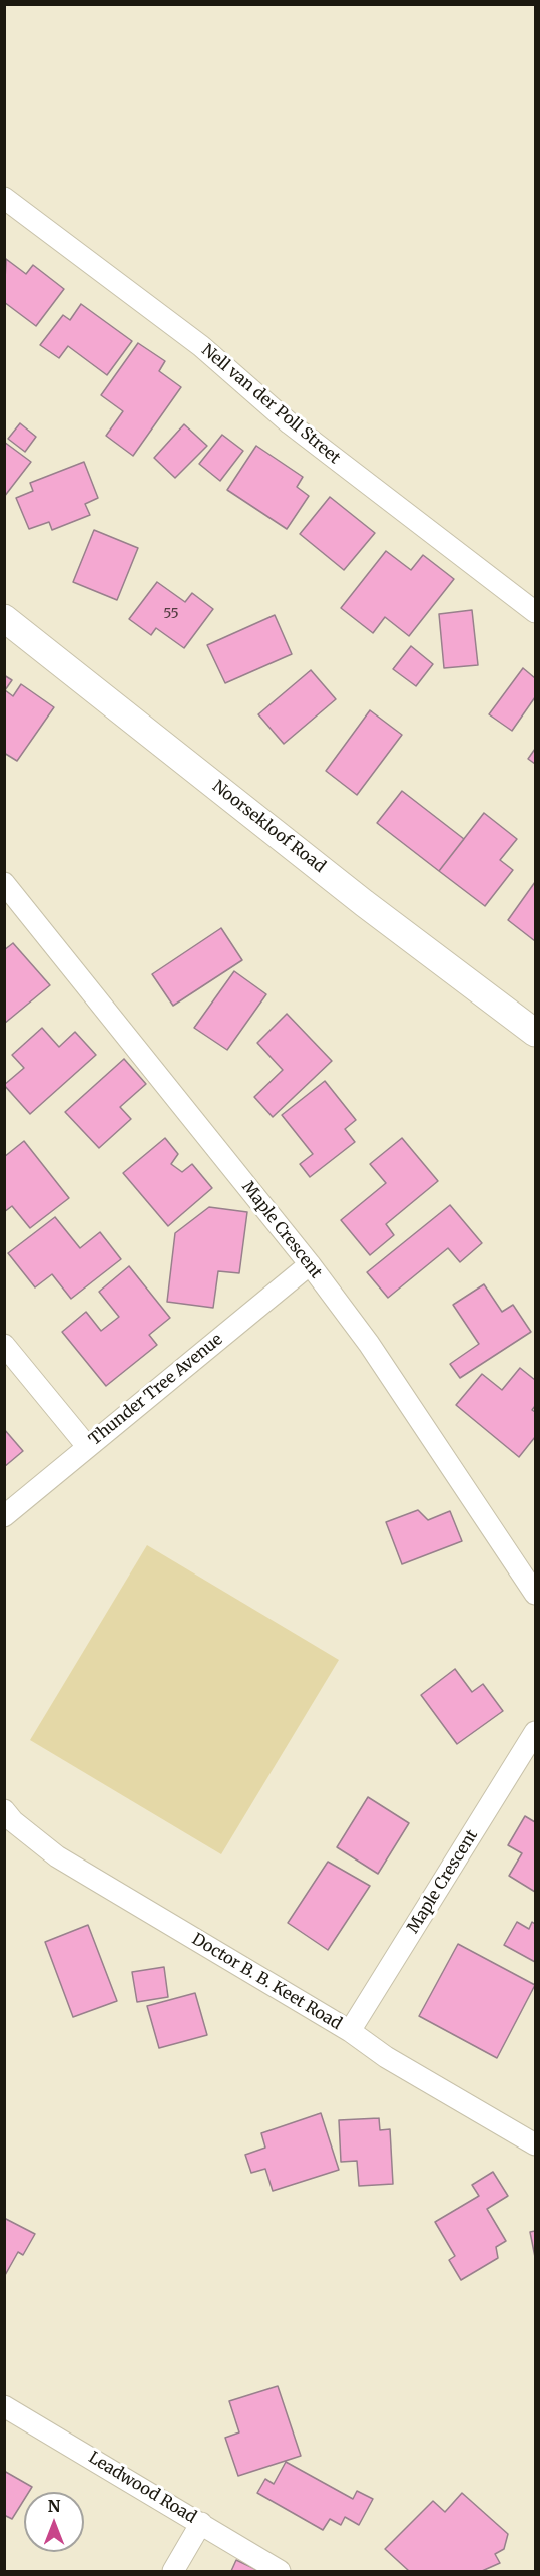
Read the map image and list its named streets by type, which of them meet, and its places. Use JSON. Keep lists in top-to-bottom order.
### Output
{
  "streets": {
    "street": [
      "Nell van der Poll Street",
      "Noorsekloof Road",
      "Maple Crescent",
      "Thunder Tree Avenue",
      "Doctor B. B. Keet Road",
      "Leadwood Road"
    ]
  },
  "crossings": [
    ["Maple Crescent", "Thunder Tree Avenue"],
    ["Maple Crescent", "Doctor B. B. Keet Road"]
  ],
  "house_numbers": ["55"],
  "north": "top"
}
